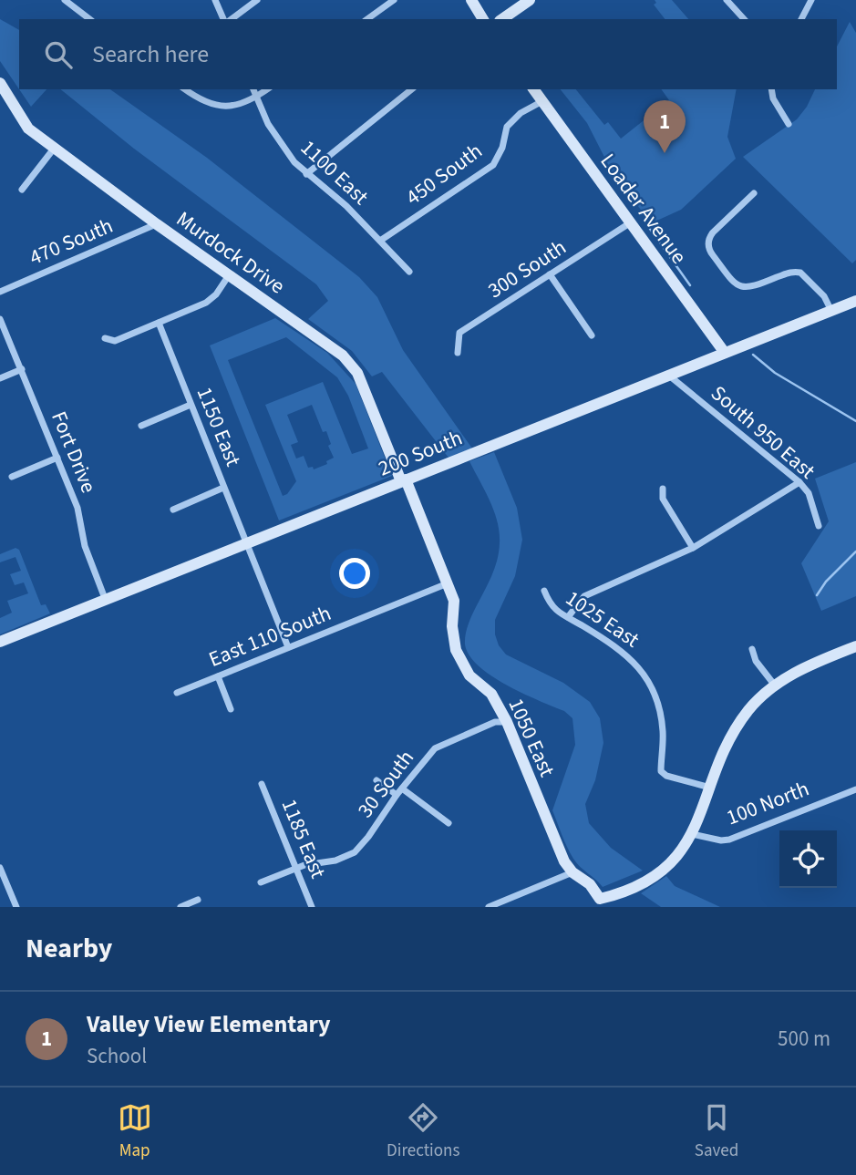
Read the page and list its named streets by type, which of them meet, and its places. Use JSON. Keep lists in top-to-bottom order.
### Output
{
  "streets": {
    "street": [
      "1100 East",
      "450 South",
      "Loader Avenue",
      "470 South",
      "Murdock Drive",
      "300 South",
      "1150 East",
      "South 950 East",
      "Fort Drive",
      "200 South",
      "1025 East",
      "East 110 South",
      "1050 East",
      "30 South",
      "100 North",
      "1185 East"
    ]
  },
  "crossings": [
    ["1100 East", "450 South"],
    ["450 South", "Loader Avenue"],
    ["Loader Avenue", "300 South"],
    ["Loader Avenue", "200 South"],
    ["470 South", "Murdock Drive"],
    ["Murdock Drive", "200 South"],
    ["Murdock Drive", "1050 East"],
    ["1150 East", "200 South"],
    ["1150 East", "East 110 South"],
    ["South 950 East", "200 South"],
    ["Fort Drive", "200 South"],
    ["200 South", "1050 East"],
    ["East 110 South", "1050 East"],
    ["1050 East", "30 South"],
    ["30 South", "1185 East"]
  ],
  "page": {
    "search": "Search here",
    "pins": "1",
    "heading": "Nearby",
    "list": [
      {
        "mark": "1",
        "name": "Valley View Elementary",
        "note": "School",
        "value": "500 m"
      }
    ],
    "nav": ["Map", "Directions", "Saved"]
  }
}
